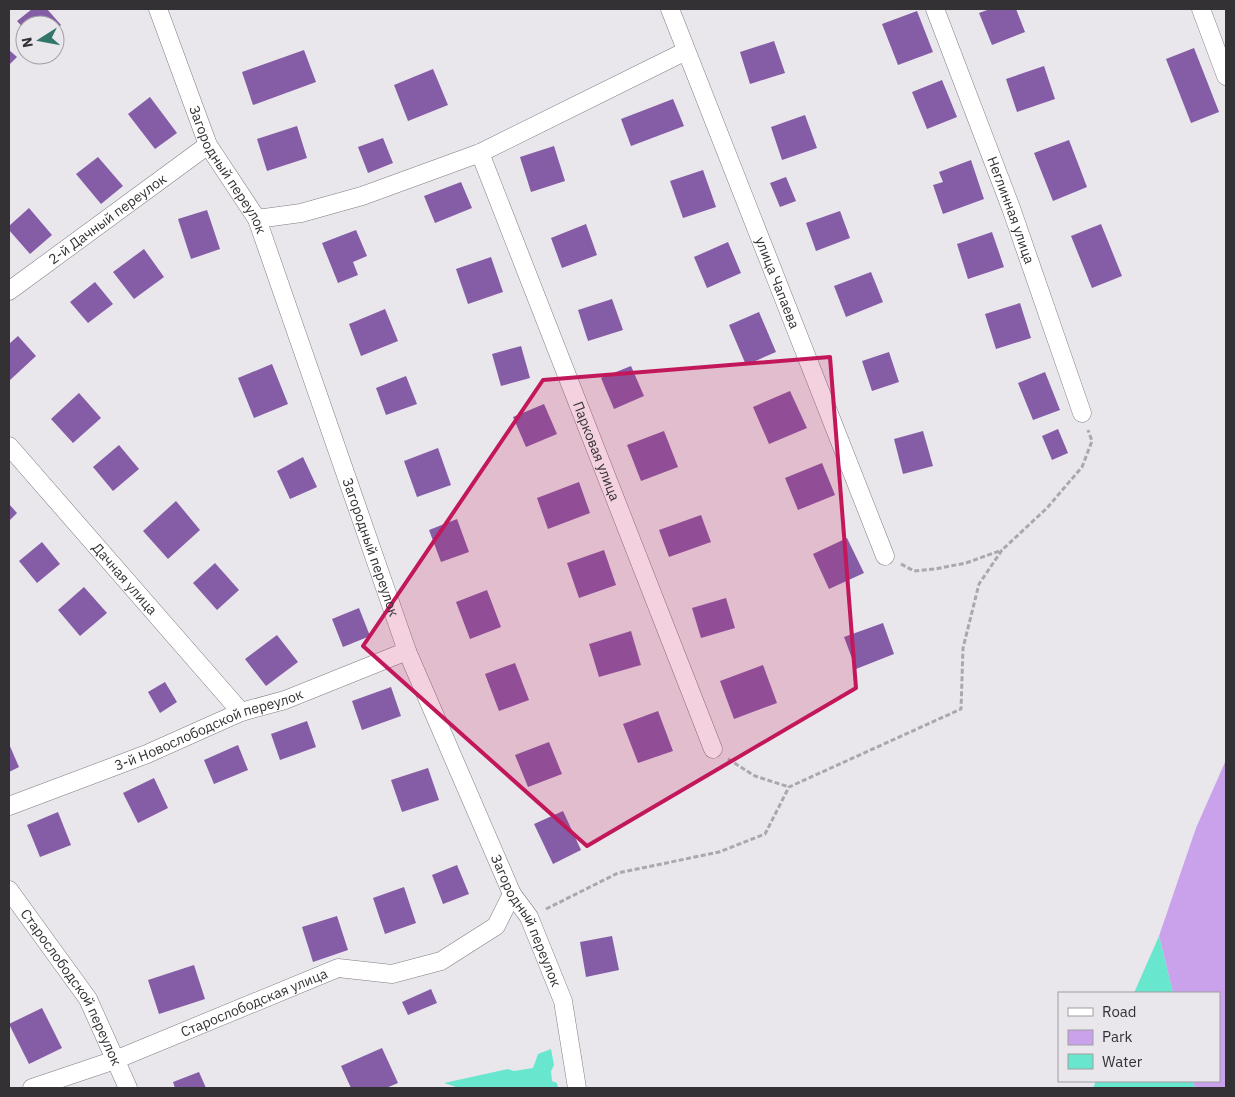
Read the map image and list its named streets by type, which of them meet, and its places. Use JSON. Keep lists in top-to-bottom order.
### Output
{
  "streets": {
    "street": [
      "Загородный переулок",
      "Неглинная улица",
      "2-й Дачный переулок",
      "улица Чапаева",
      "Парковая улица",
      "Дачная улица",
      "3-й Новослободской переулок",
      "Старослободской переулок",
      "Старослободская улица"
    ]
  },
  "crossings": [
    ["Загородный переулок", "2-й Дачный переулок"],
    ["Загородный переулок", "3-й Новослободской переулок"],
    ["Загородный переулок", "Старослободская улица"],
    ["Дачная улица", "3-й Новослободской переулок"],
    ["Старослободской переулок", "Старослободская улица"]
  ],
  "legend": ["Road", "Park", "Water"],
  "north": "left"
}
